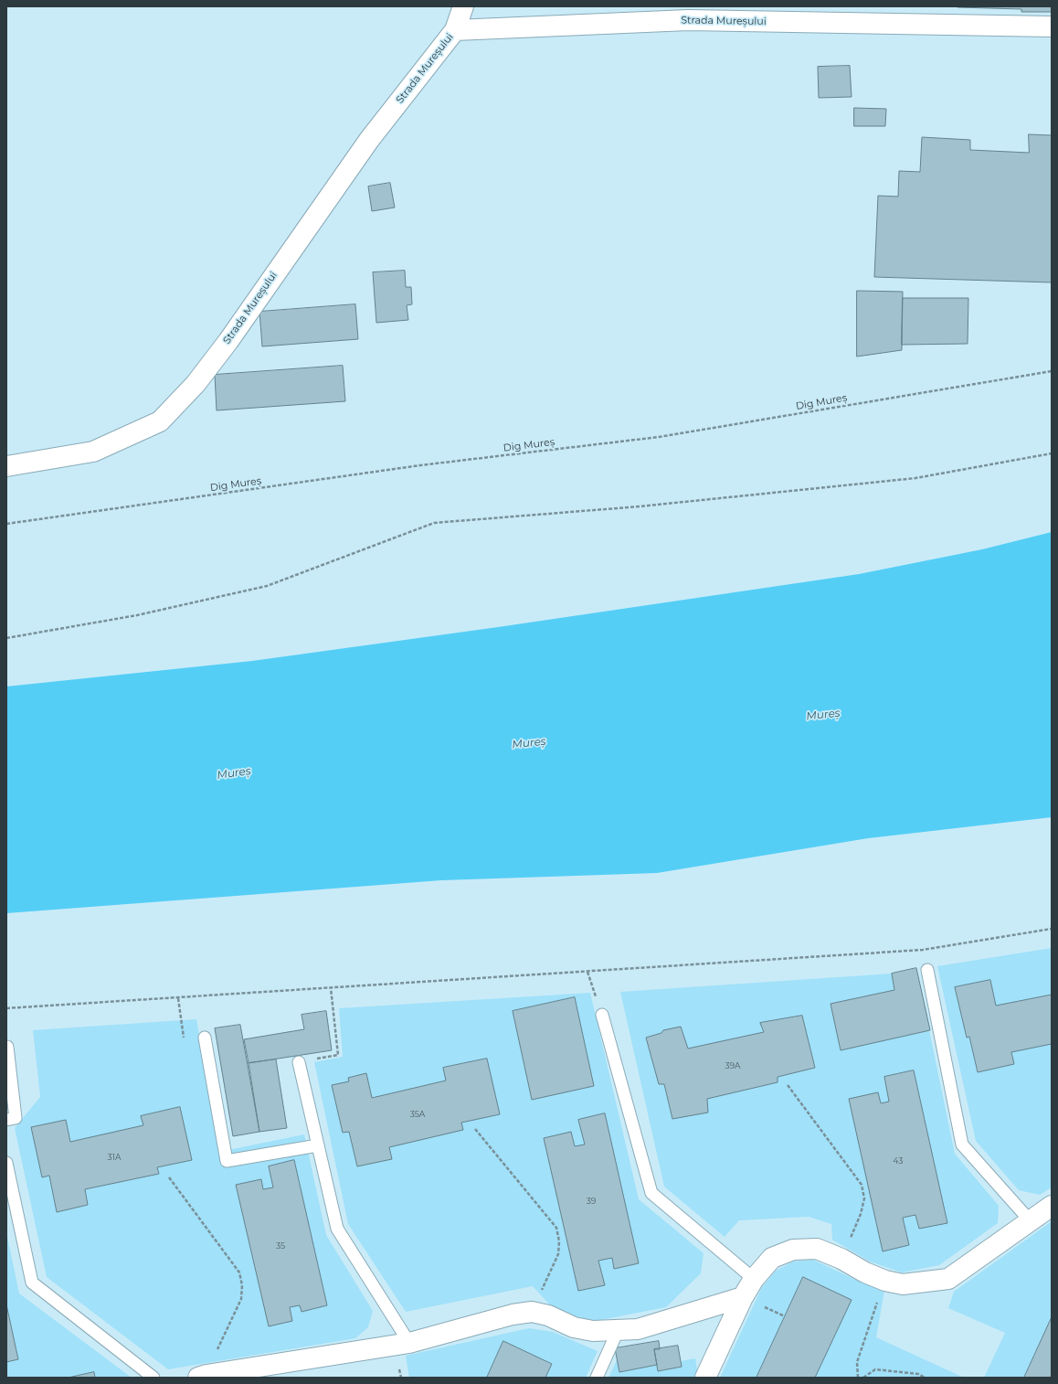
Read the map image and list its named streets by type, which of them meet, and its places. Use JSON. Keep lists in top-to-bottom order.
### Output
{
  "streets": {
    "street": ["Strada Mureșului"],
    "path": ["Dig Mureș"]
  },
  "water": ["Mureș"],
  "house_numbers": [
    "39A",
    "35A",
    "31A",
    "43",
    "39",
    "35"
  ]
}
